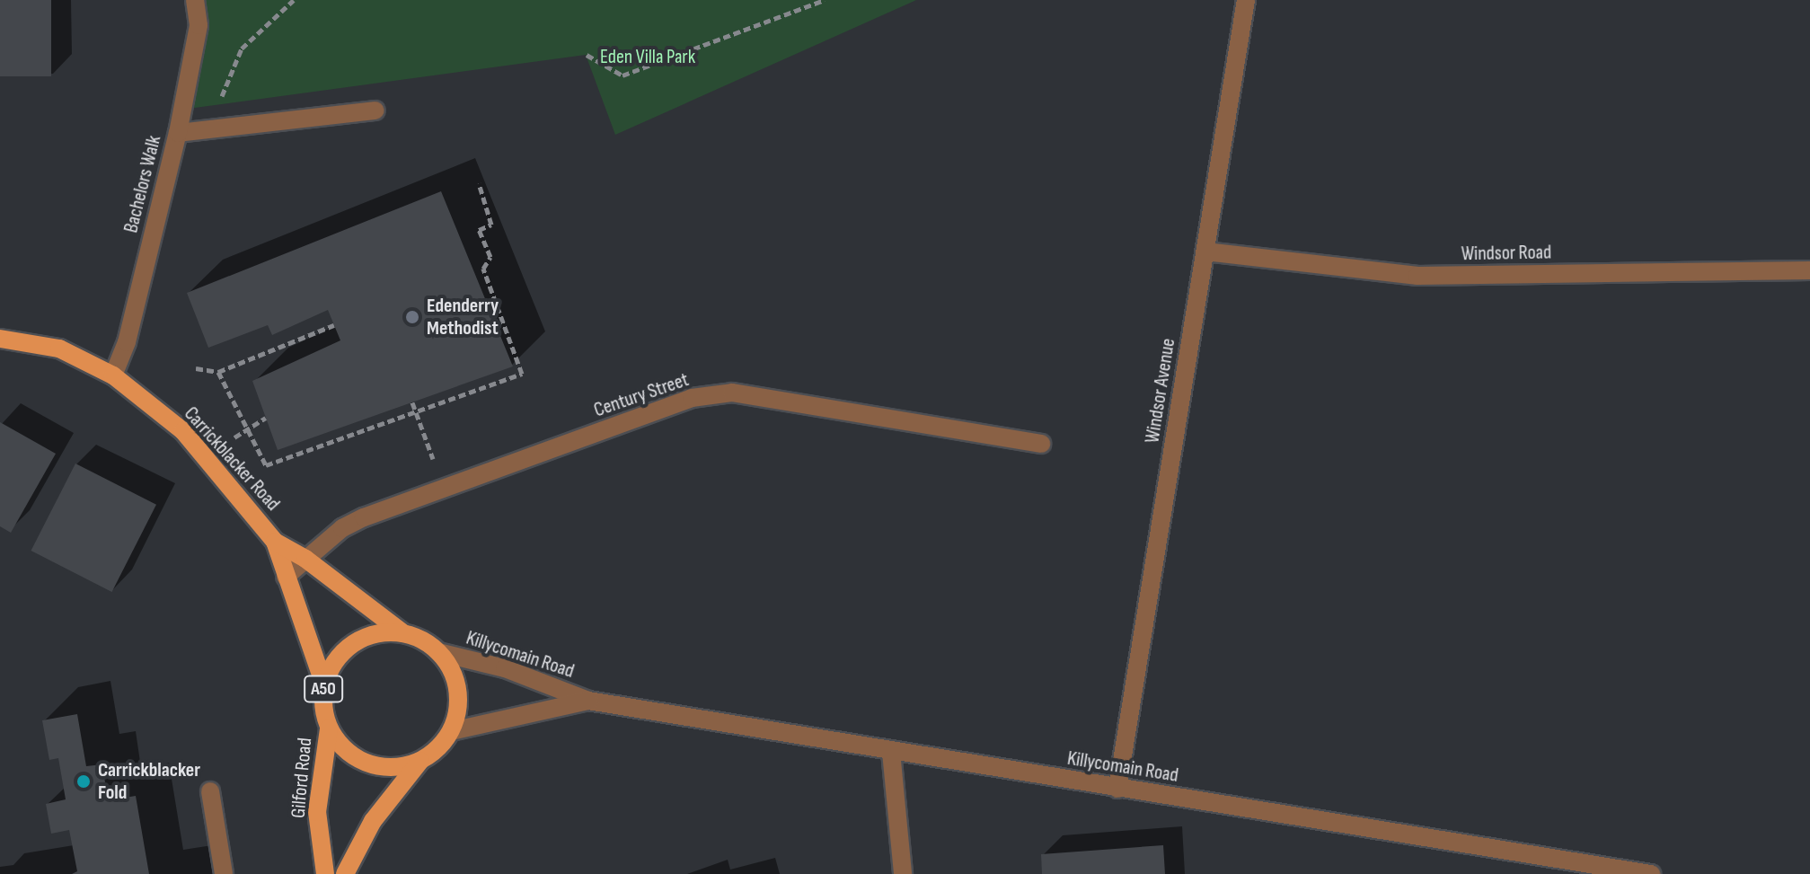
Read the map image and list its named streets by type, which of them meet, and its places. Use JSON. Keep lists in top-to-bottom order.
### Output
{
  "streets": {
    "main road": ["Carrickblacker Road", "A50", "Gilford Road"],
    "street": [
      "Bachelors Walk",
      "Windsor Road",
      "Windsor Avenue",
      "Century Street",
      "Killycomain Road"
    ]
  },
  "crossings": [
    ["Bachelors Walk", "Carrickblacker Road"],
    ["Windsor Road", "Windsor Avenue"],
    ["Windsor Avenue", "Killycomain Road"],
    ["Century Street", "Carrickblacker Road"],
    ["Carrickblacker Road", "Killycomain Road"],
    ["Carrickblacker Road", "A50"],
    ["Carrickblacker Road", "Gilford Road"],
    ["Killycomain Road", "A50"],
    ["Killycomain Road", "Gilford Road"],
    ["A50", "Gilford Road"]
  ],
  "parks": ["Eden Villa Park"],
  "places": ["Edenderry Methodist", "Carrickblacker Fold"]
}
